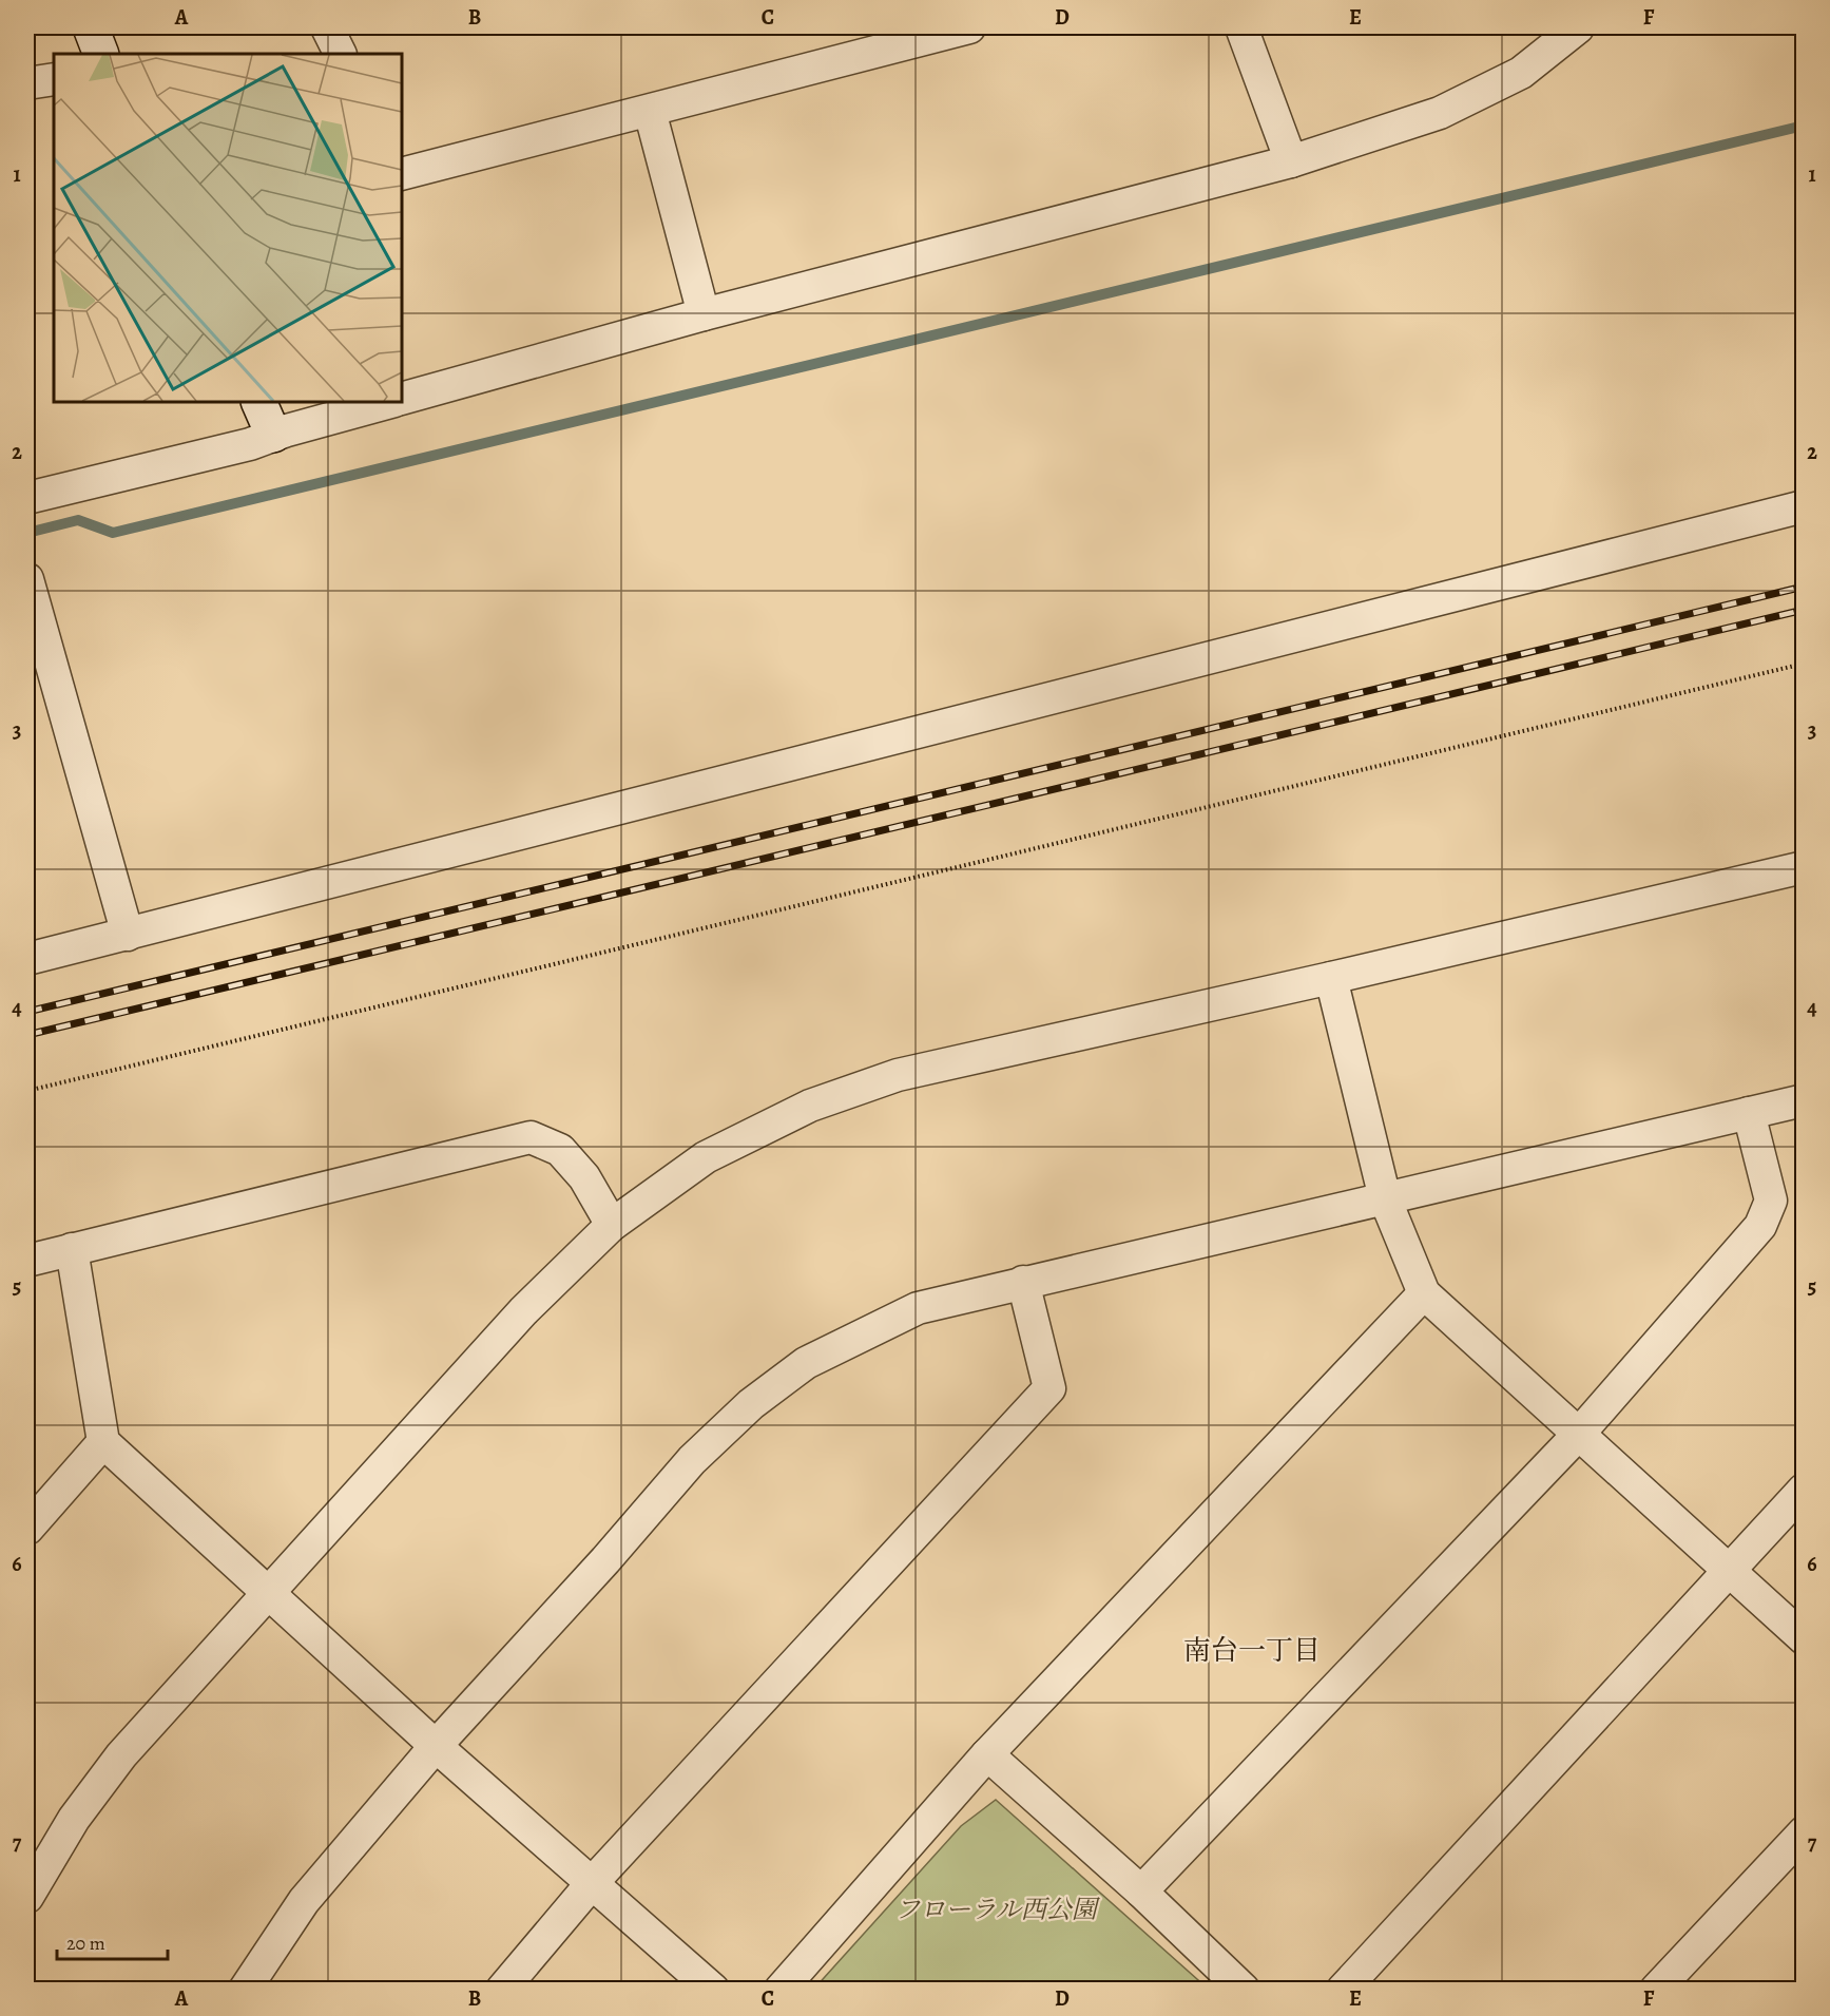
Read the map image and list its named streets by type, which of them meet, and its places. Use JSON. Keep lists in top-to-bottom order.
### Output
{
  "districts": ["南台一丁目"],
  "parks": ["フローラル西公園"],
  "scale_bar": "20 m",
  "grid": {
    "columns": [
      "A",
      "B",
      "C",
      "D",
      "E",
      "F"
    ],
    "rows": [
      "1",
      "2",
      "3",
      "4",
      "5",
      "6",
      "7"
    ]
  }
}
